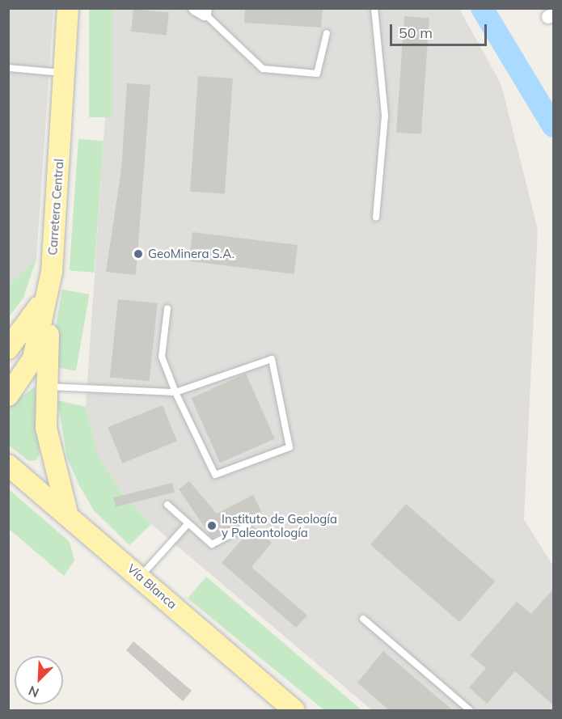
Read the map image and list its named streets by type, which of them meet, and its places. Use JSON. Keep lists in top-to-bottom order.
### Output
{
  "streets": {
    "main road": ["Carretera Central", "Vía Blanca"]
  },
  "places": ["GeoMinera S.A.", "Instituto de Geología y Paleontología"],
  "scale_bar": "50 m",
  "north": "bottom left"
}
